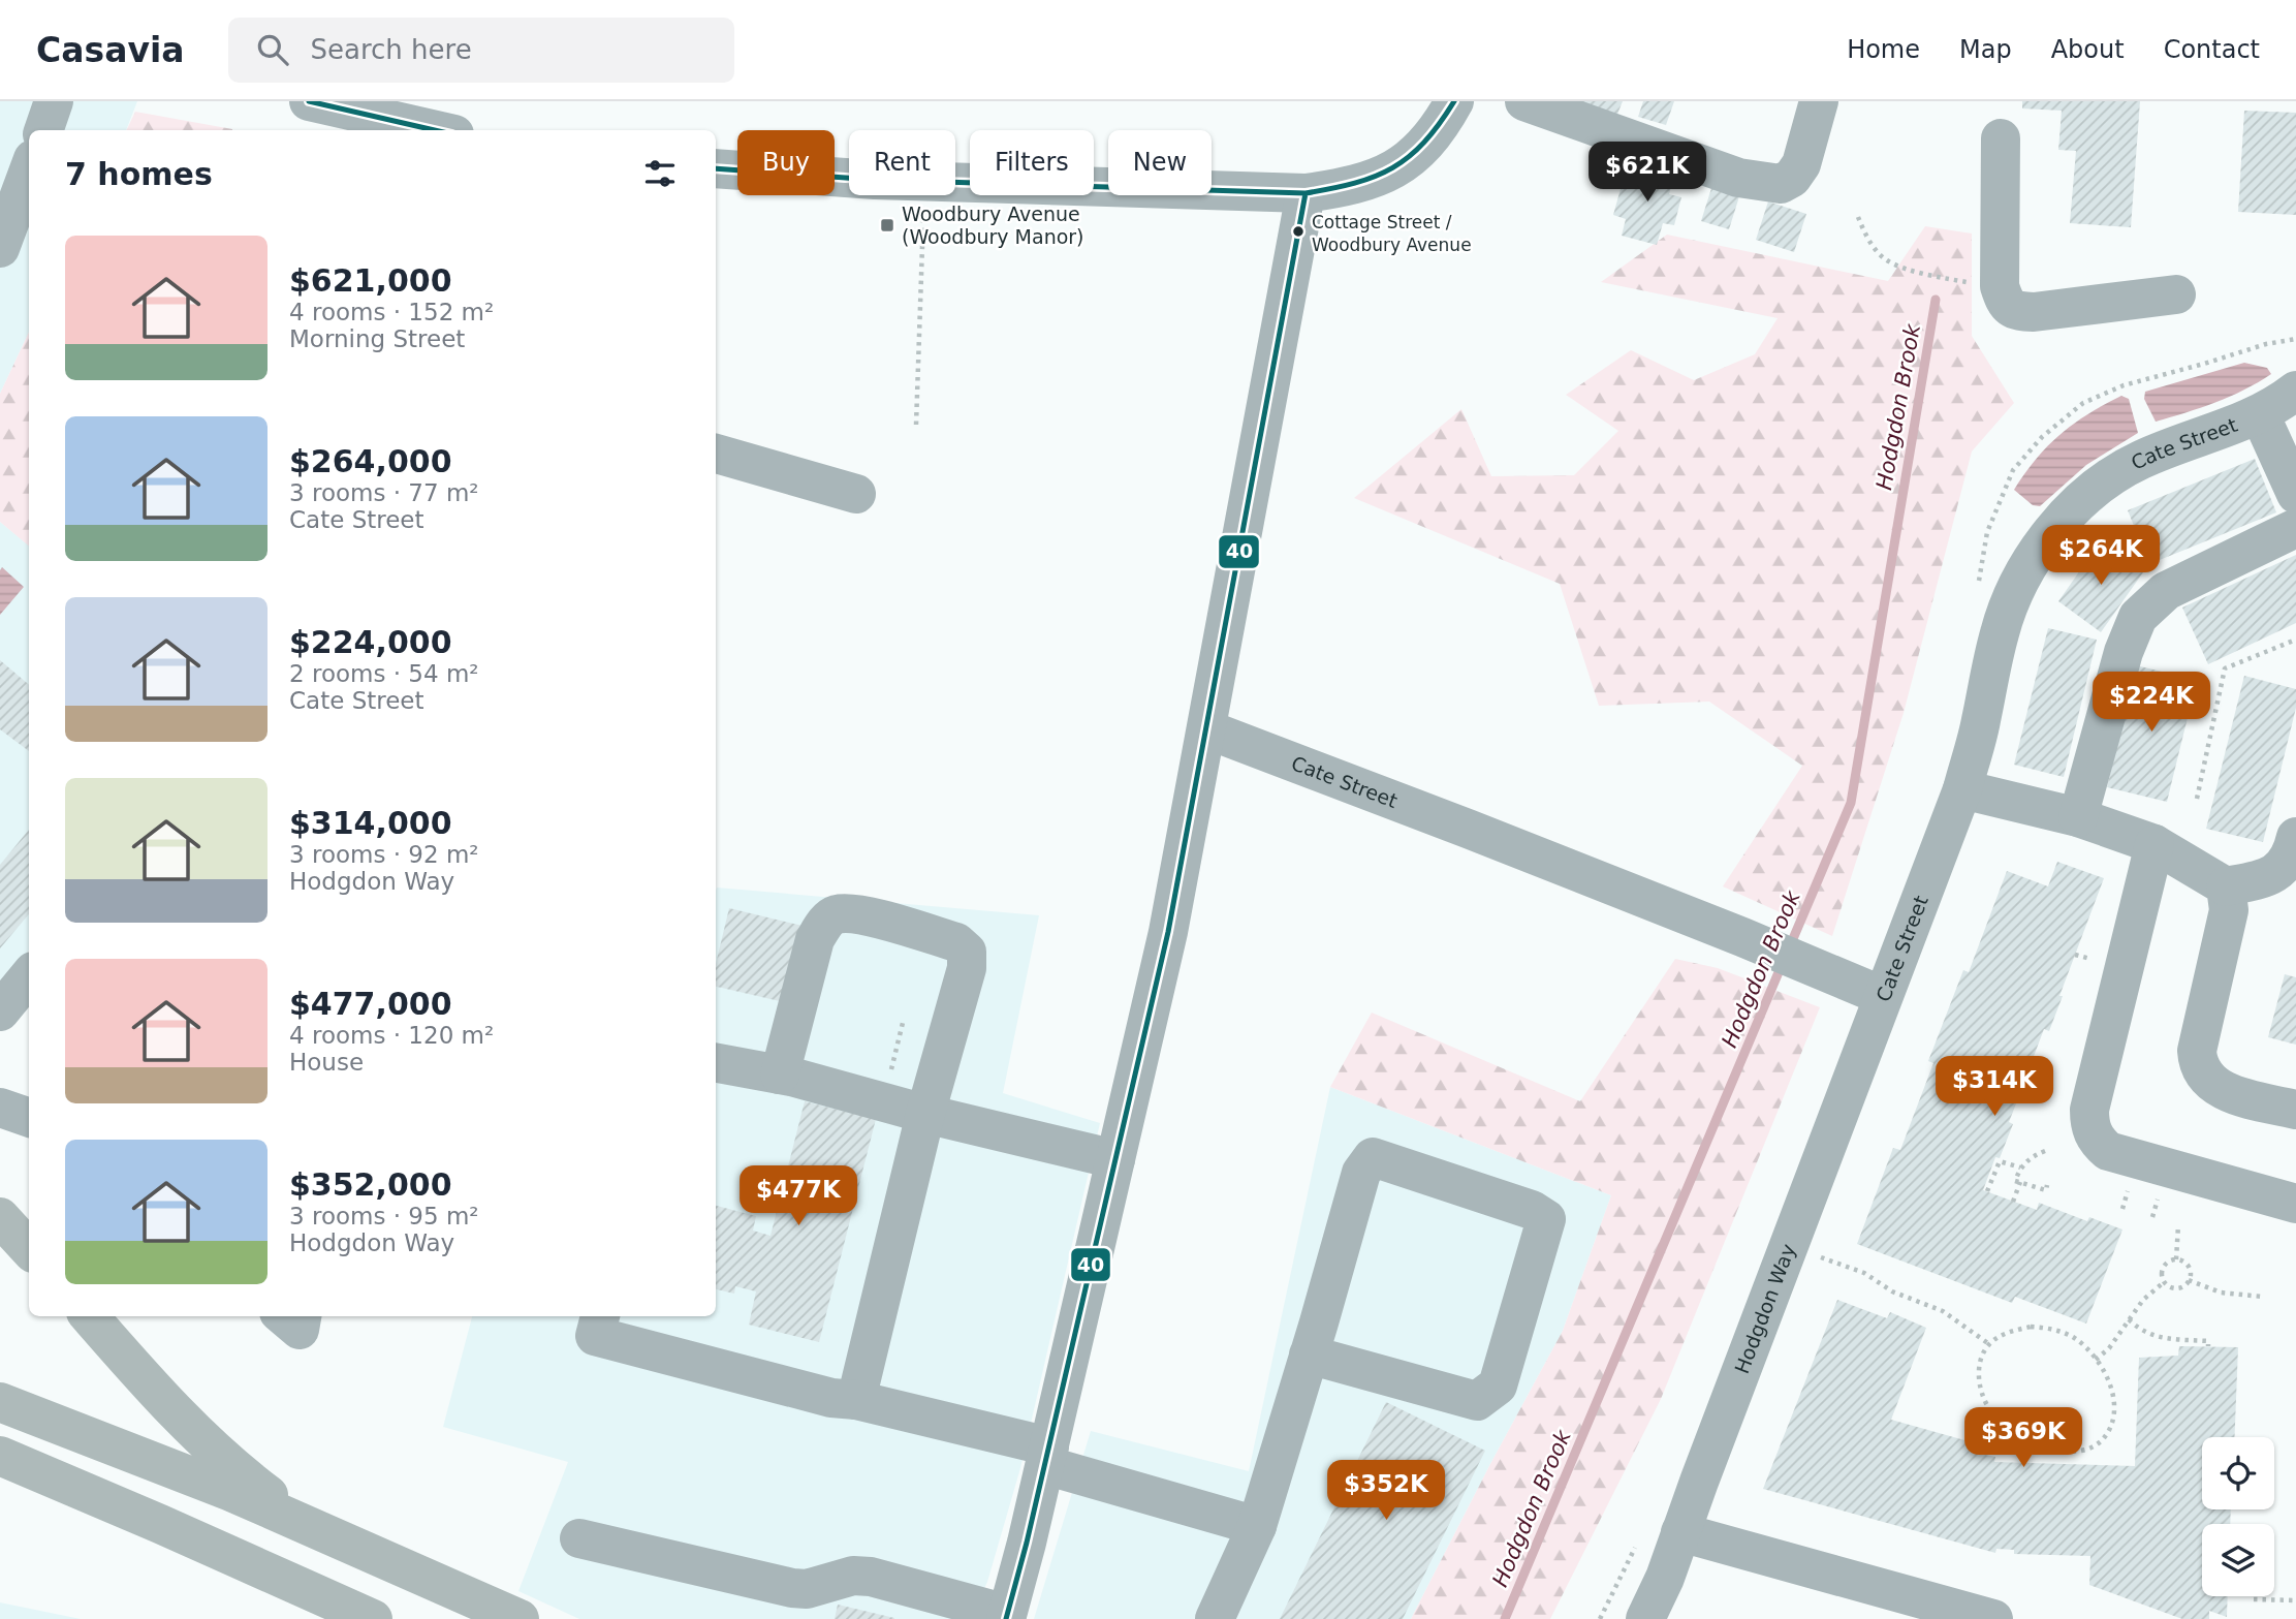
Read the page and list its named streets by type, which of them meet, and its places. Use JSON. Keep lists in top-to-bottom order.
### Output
{
  "streets": {
    "street": ["Cate Street", "Hodgdon Way"]
  },
  "crossings": [
    ["Cate Street", "Hodgdon Way"]
  ],
  "water": ["Hodgdon Brook"],
  "places": {
    "transit": ["Woodbury Avenue (Woodbury Manor)"],
    "other": ["Cottage Street / Woodbury Avenue"]
  },
  "lines": ["transit line 40"],
  "page": {
    "header": "Casavia",
    "search": "Search here",
    "nav": [
      "Home",
      "Map",
      "About",
      "Contact"
    ],
    "chip": [
      "Buy",
      "Rent",
      "Filters",
      "New"
    ],
    "heading": "7 homes",
    "price": [
      "$621K",
      "$264K",
      "$224K",
      "$314K",
      "$477K",
      "$369K",
      "$352K"
    ],
    "list": [
      {
        "name": "$621,000",
        "note": "4 rooms · 152 m² · Morning Street"
      },
      {
        "name": "$264,000",
        "note": "3 rooms · 77 m² · Cate Street"
      },
      {
        "name": "$224,000",
        "note": "2 rooms · 54 m² · Cate Street"
      },
      {
        "name": "$314,000",
        "note": "3 rooms · 92 m² · Hodgdon Way"
      },
      {
        "name": "$477,000",
        "note": "4 rooms · 120 m² · House"
      },
      {
        "name": "$352,000",
        "note": "3 rooms · 95 m² · Hodgdon Way"
      }
    ]
  }
}
